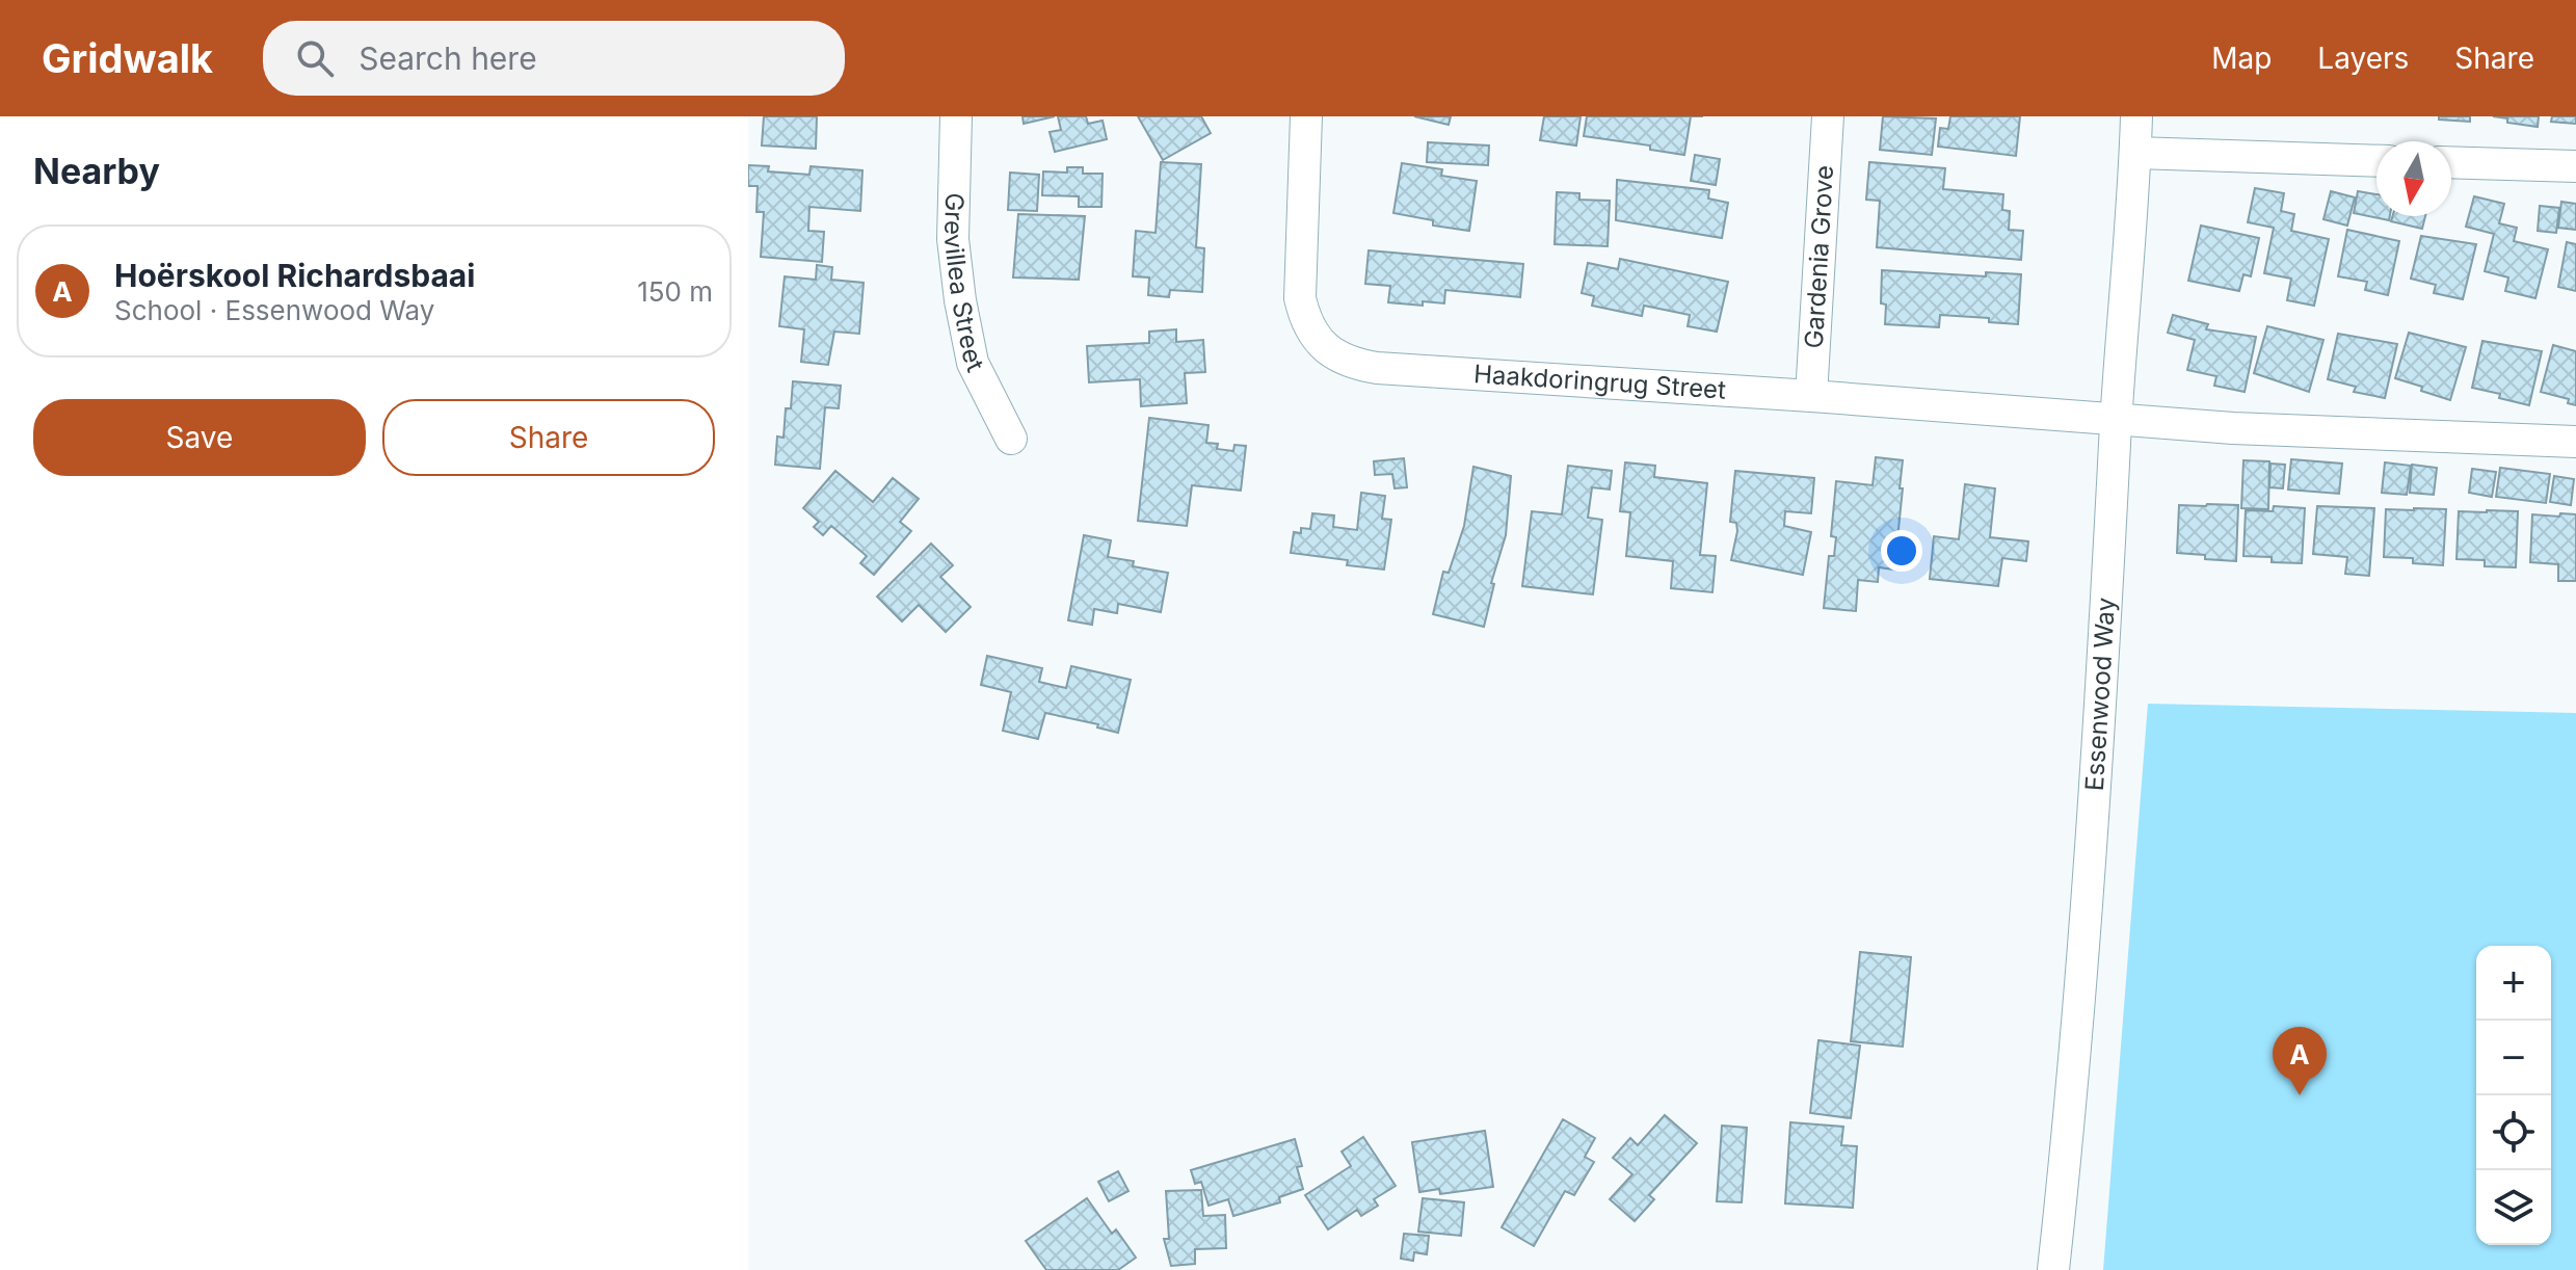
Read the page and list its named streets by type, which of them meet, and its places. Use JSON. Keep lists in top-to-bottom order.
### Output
{
  "streets": {
    "street": [
      "Gardenia Grove",
      "Grevillea Street",
      "Haakdoringrug Street",
      "Essenwood Way"
    ]
  },
  "crossings": [
    ["Gardenia Grove", "Haakdoringrug Street"],
    ["Haakdoringrug Street", "Essenwood Way"]
  ],
  "north": "bottom",
  "page": {
    "header": "Gridwalk",
    "search": "Search here",
    "nav": ["Map", "Layers", "Share"],
    "heading": "Nearby",
    "list": [
      {
        "mark": "A",
        "name": "Hoërskool Richardsbaai",
        "note": "School · Essenwood Way",
        "value": "150 m"
      }
    ],
    "buttons": ["Save", "Share"],
    "map_buttons": ["+", "−"],
    "pins": "A"
  }
}
